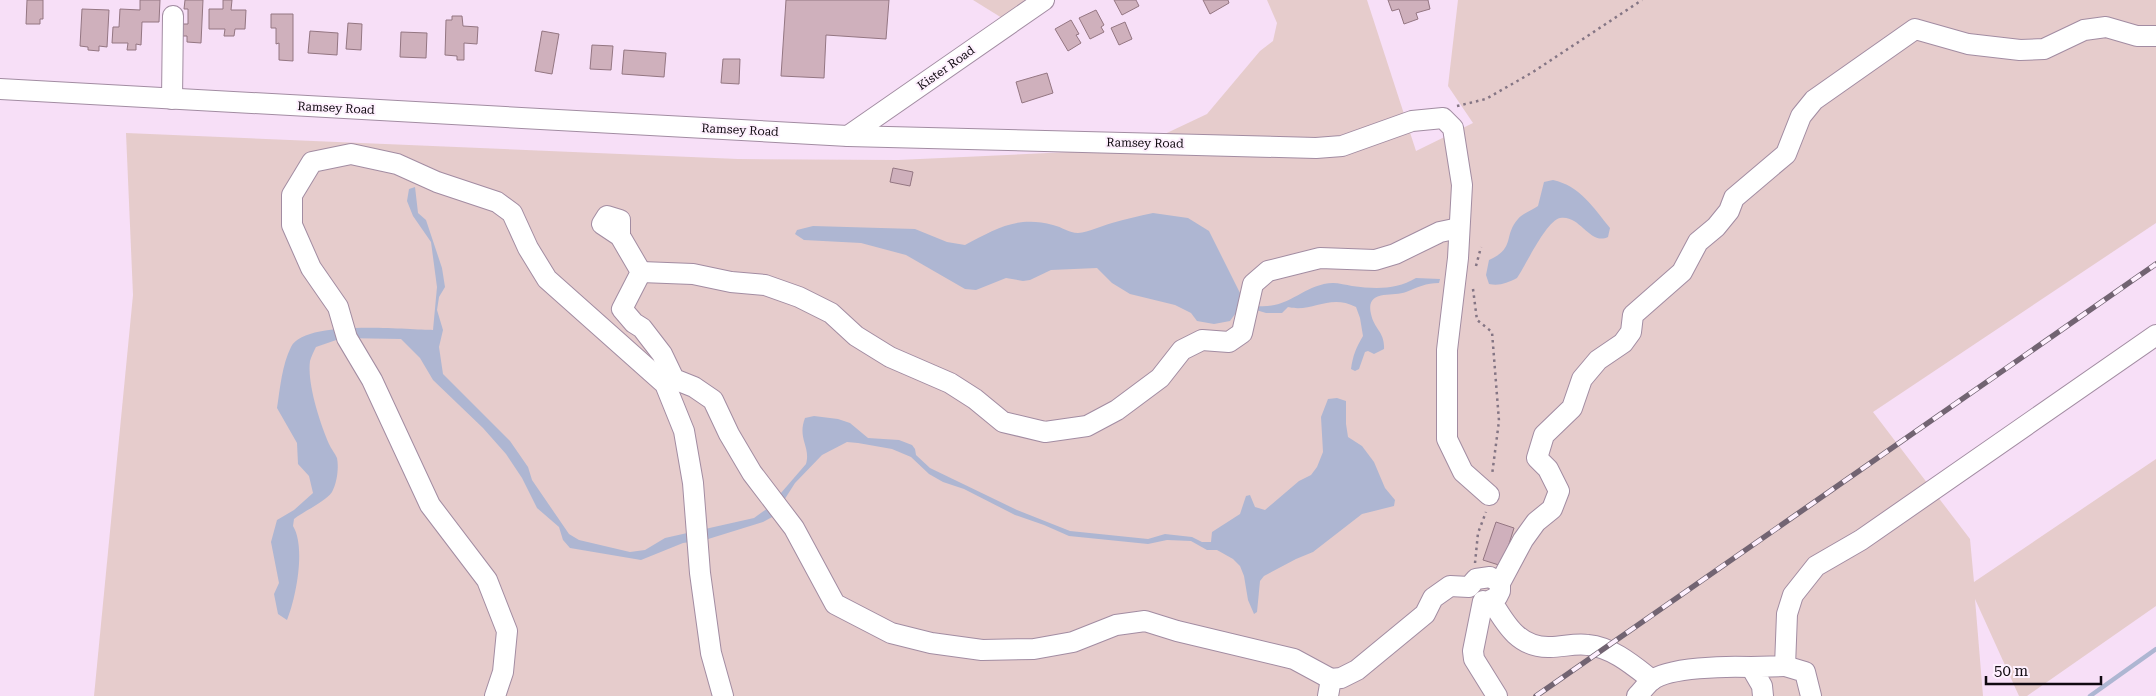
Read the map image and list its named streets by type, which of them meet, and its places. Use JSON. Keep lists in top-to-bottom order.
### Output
{
  "streets": {
    "street": ["Kister Road", "Ramsey Road"]
  },
  "crossings": [
    ["Kister Road", "Ramsey Road"]
  ],
  "scale_bar": "50 m"
}
